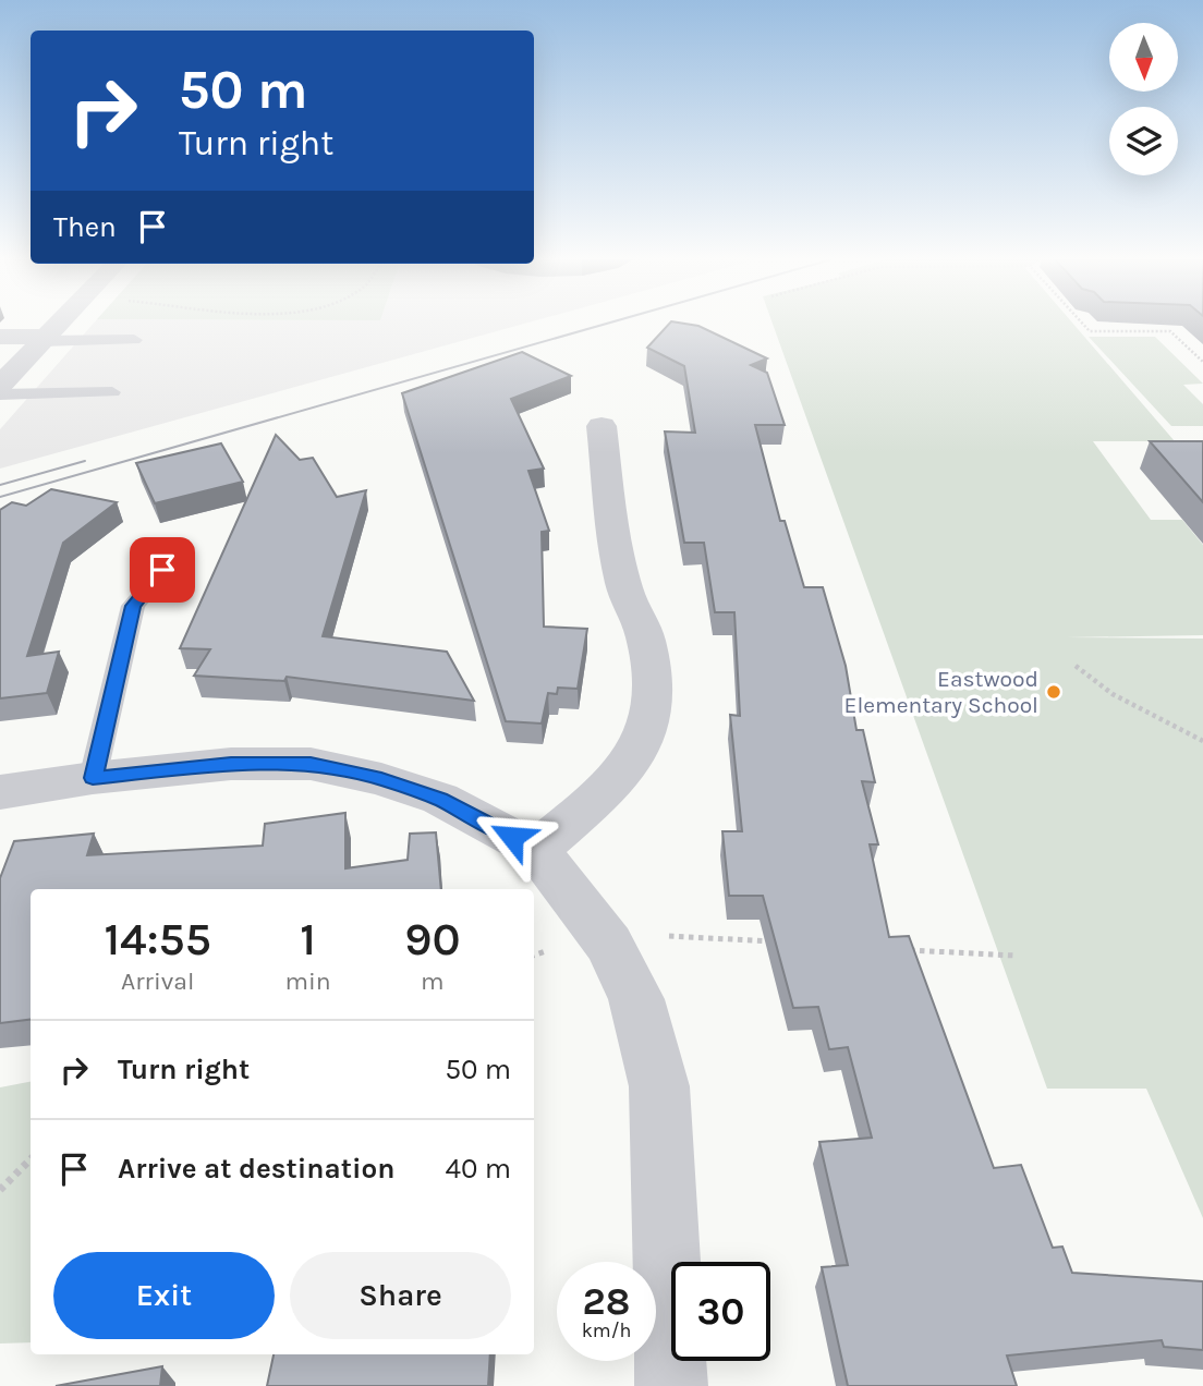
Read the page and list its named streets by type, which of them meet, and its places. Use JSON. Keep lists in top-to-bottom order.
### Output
{
  "places": ["Eastwood Elementary School"],
  "north": "bottom",
  "page": {
    "turn": ["50 m", "Turn right"],
    "then": "Then",
    "eta": [
      "14:55",
      "Arrival",
      "1",
      "min",
      "90",
      "m"
    ],
    "list": [
      {
        "name": "Turn right",
        "value": "50 m"
      },
      {
        "name": "Arrive at destination",
        "value": "40 m"
      }
    ],
    "buttons": ["Exit", "Share"],
    "speed": "28 km/h",
    "limit": "30"
  }
}
